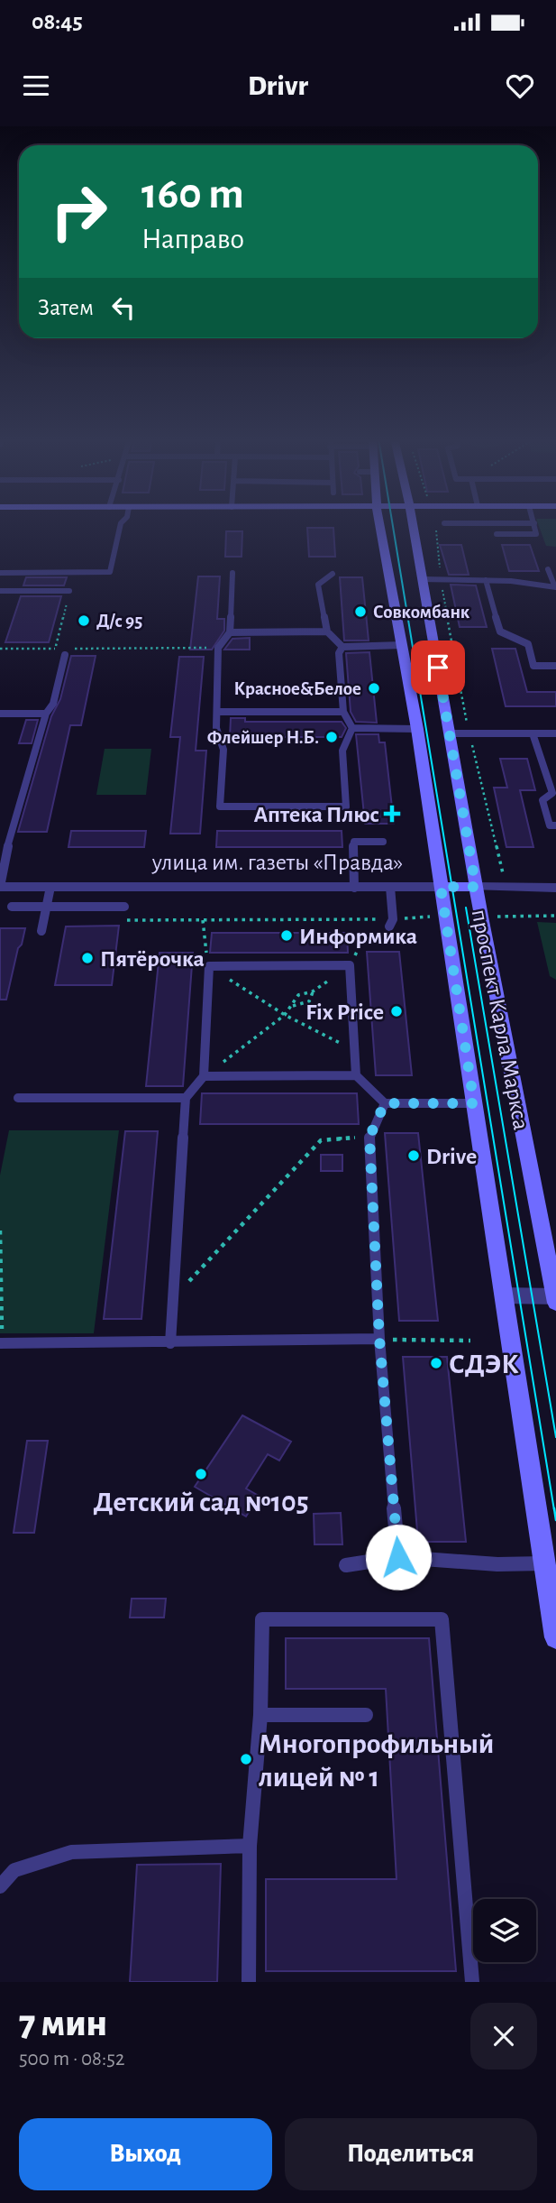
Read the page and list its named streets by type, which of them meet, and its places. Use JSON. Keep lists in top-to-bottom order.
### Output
{
  "streets": {
    "main road": ["улица им. газеты «Правда»", "проспект Карла Маркса"]
  },
  "crossings": [
    ["улица им. газеты «Правда»", "проспект Карла Маркса"]
  ],
  "places": {
    "other": [
      "Совкомбанк",
      "Д/с 95",
      "Красное&Белое",
      "Флейшер Н.Б.",
      "Информика",
      "Пятёрочка",
      "Fix Price",
      "Drive",
      "СДЭК",
      "Детский сад №105",
      "Многопрофильный лицей № 1"
    ],
    "health": ["Аптека Плюс"]
  },
  "page": {
    "status": "08:45",
    "header": "Drivr",
    "turn": ["160 m", "Направо"],
    "then": "Затем",
    "heading": ["7 мин", "500 m · 08:52"],
    "buttons": ["Выход", "Поделиться"]
  }
}
